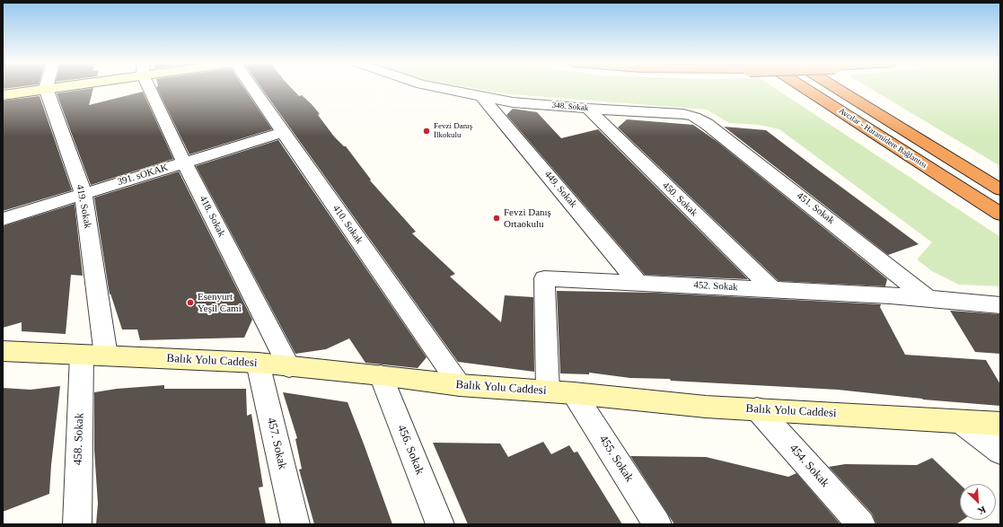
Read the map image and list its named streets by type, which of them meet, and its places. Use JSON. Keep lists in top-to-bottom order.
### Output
{
  "streets": {
    "highway": ["Avcılar - Haramidere Bağlantısı"],
    "main road": ["Balık Yolu Caddesi"],
    "street": [
      "348. Sokak",
      "391. sOKAK",
      "449. Sokak",
      "450. Sokak",
      "419. Sokak",
      "451. Sokak",
      "418. Sokak",
      "410. Sokak",
      "452. Sokak",
      "458. Sokak",
      "457. Sokak",
      "456. Sokak",
      "455. Sokak",
      "454. Sokak"
    ]
  },
  "crossings": [
    ["348. Sokak", "449. Sokak"],
    ["348. Sokak", "450. Sokak"],
    ["348. Sokak", "451. Sokak"],
    ["391. sOKAK", "419. Sokak"],
    ["391. sOKAK", "418. Sokak"],
    ["391. sOKAK", "410. Sokak"],
    ["449. Sokak", "452. Sokak"],
    ["450. Sokak", "452. Sokak"],
    ["419. Sokak", "Balık Yolu Caddesi"],
    ["419. Sokak", "458. Sokak"],
    ["451. Sokak", "452. Sokak"],
    ["418. Sokak", "Balık Yolu Caddesi"],
    ["410. Sokak", "Balık Yolu Caddesi"],
    ["452. Sokak", "Balık Yolu Caddesi"],
    ["Balık Yolu Caddesi", "458. Sokak"],
    ["Balık Yolu Caddesi", "457. Sokak"],
    ["Balık Yolu Caddesi", "456. Sokak"],
    ["Balık Yolu Caddesi", "455. Sokak"],
    ["Balık Yolu Caddesi", "454. Sokak"]
  ],
  "places": ["Fevzi Danış İlkokulu", "Fevzi Danış Ortaokulu", "Esenyurt Yeşil Cami"],
  "north": "bottom right"
}
